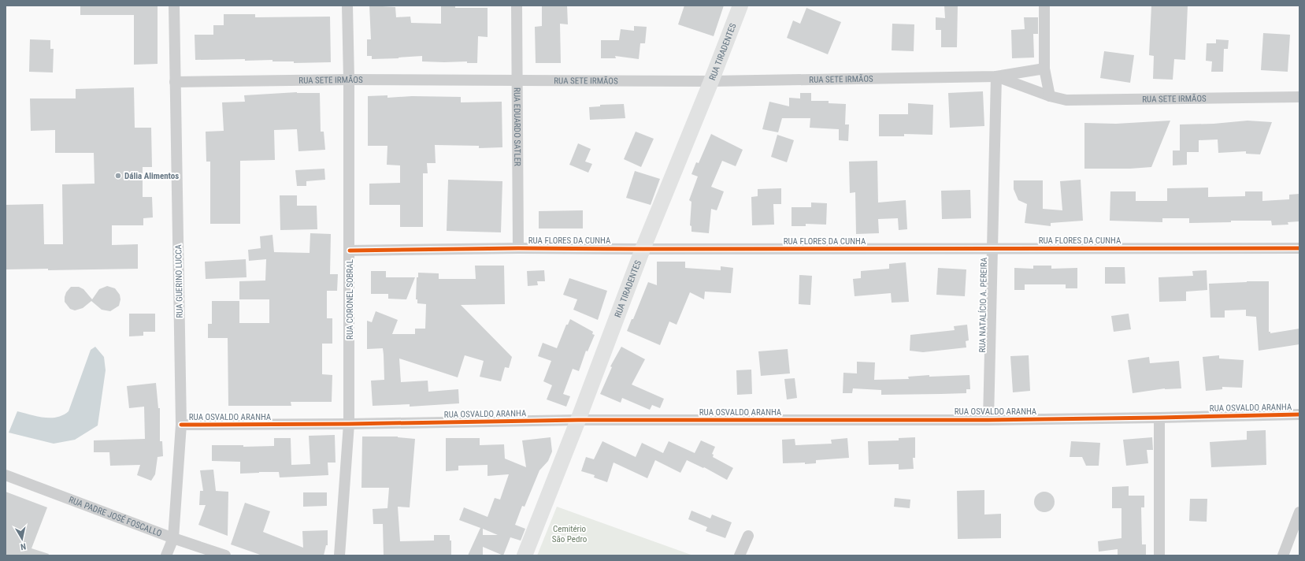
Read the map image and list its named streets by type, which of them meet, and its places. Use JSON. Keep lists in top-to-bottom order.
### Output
{
  "streets": {
    "street": [
      "RUA TIRADENTES",
      "RUA SETE IRMÃOS",
      "RUA EDUARDO SATLER",
      "RUA FLORES DA CUNHA",
      "RUA GUERINO LUCCA",
      "RUA CORONEL SOBRAL",
      "RUA NATALÍCIO A. PEREIRA",
      "RUA OSVALDO ARANHA",
      "RUA PADRE JOSÉ FOSCALLO"
    ]
  },
  "crossings": [
    ["RUA TIRADENTES", "RUA SETE IRMÃOS"],
    ["RUA TIRADENTES", "RUA FLORES DA CUNHA"],
    ["RUA TIRADENTES", "RUA OSVALDO ARANHA"],
    ["RUA SETE IRMÃOS", "RUA EDUARDO SATLER"],
    ["RUA SETE IRMÃOS", "RUA GUERINO LUCCA"],
    ["RUA SETE IRMÃOS", "RUA CORONEL SOBRAL"],
    ["RUA SETE IRMÃOS", "RUA NATALÍCIO A. PEREIRA"],
    ["RUA EDUARDO SATLER", "RUA FLORES DA CUNHA"],
    ["RUA FLORES DA CUNHA", "RUA CORONEL SOBRAL"],
    ["RUA FLORES DA CUNHA", "RUA NATALÍCIO A. PEREIRA"],
    ["RUA GUERINO LUCCA", "RUA OSVALDO ARANHA"],
    ["RUA GUERINO LUCCA", "RUA PADRE JOSÉ FOSCALLO"],
    ["RUA CORONEL SOBRAL", "RUA OSVALDO ARANHA"],
    ["RUA NATALÍCIO A. PEREIRA", "RUA OSVALDO ARANHA"]
  ],
  "parks": ["Cemitério São Pedro"],
  "places": ["Dália Alimentos"],
  "north": "bottom"
}
